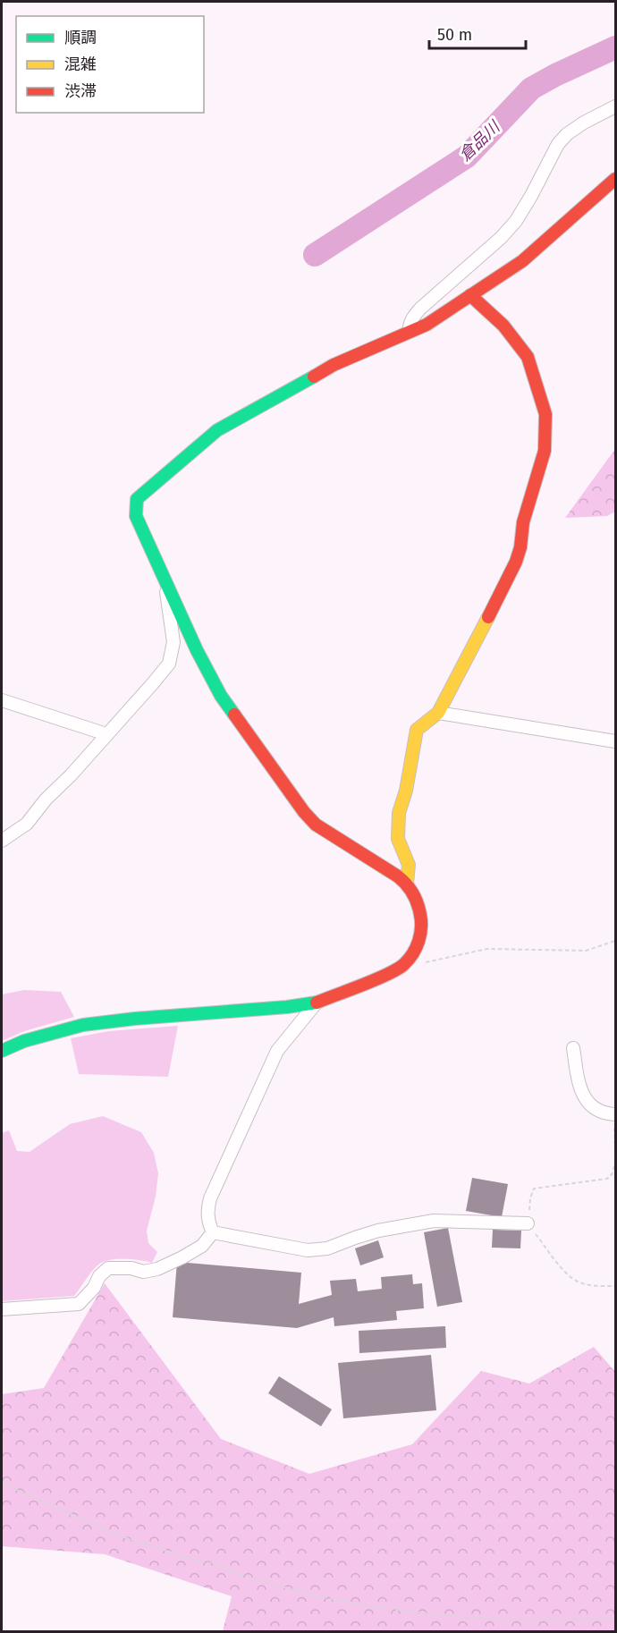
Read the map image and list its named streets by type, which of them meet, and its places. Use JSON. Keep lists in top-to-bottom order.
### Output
{
  "water": ["倉品川"],
  "legend": ["順調", "混雑", "渋滞"],
  "scale_bar": "50 m"
}
